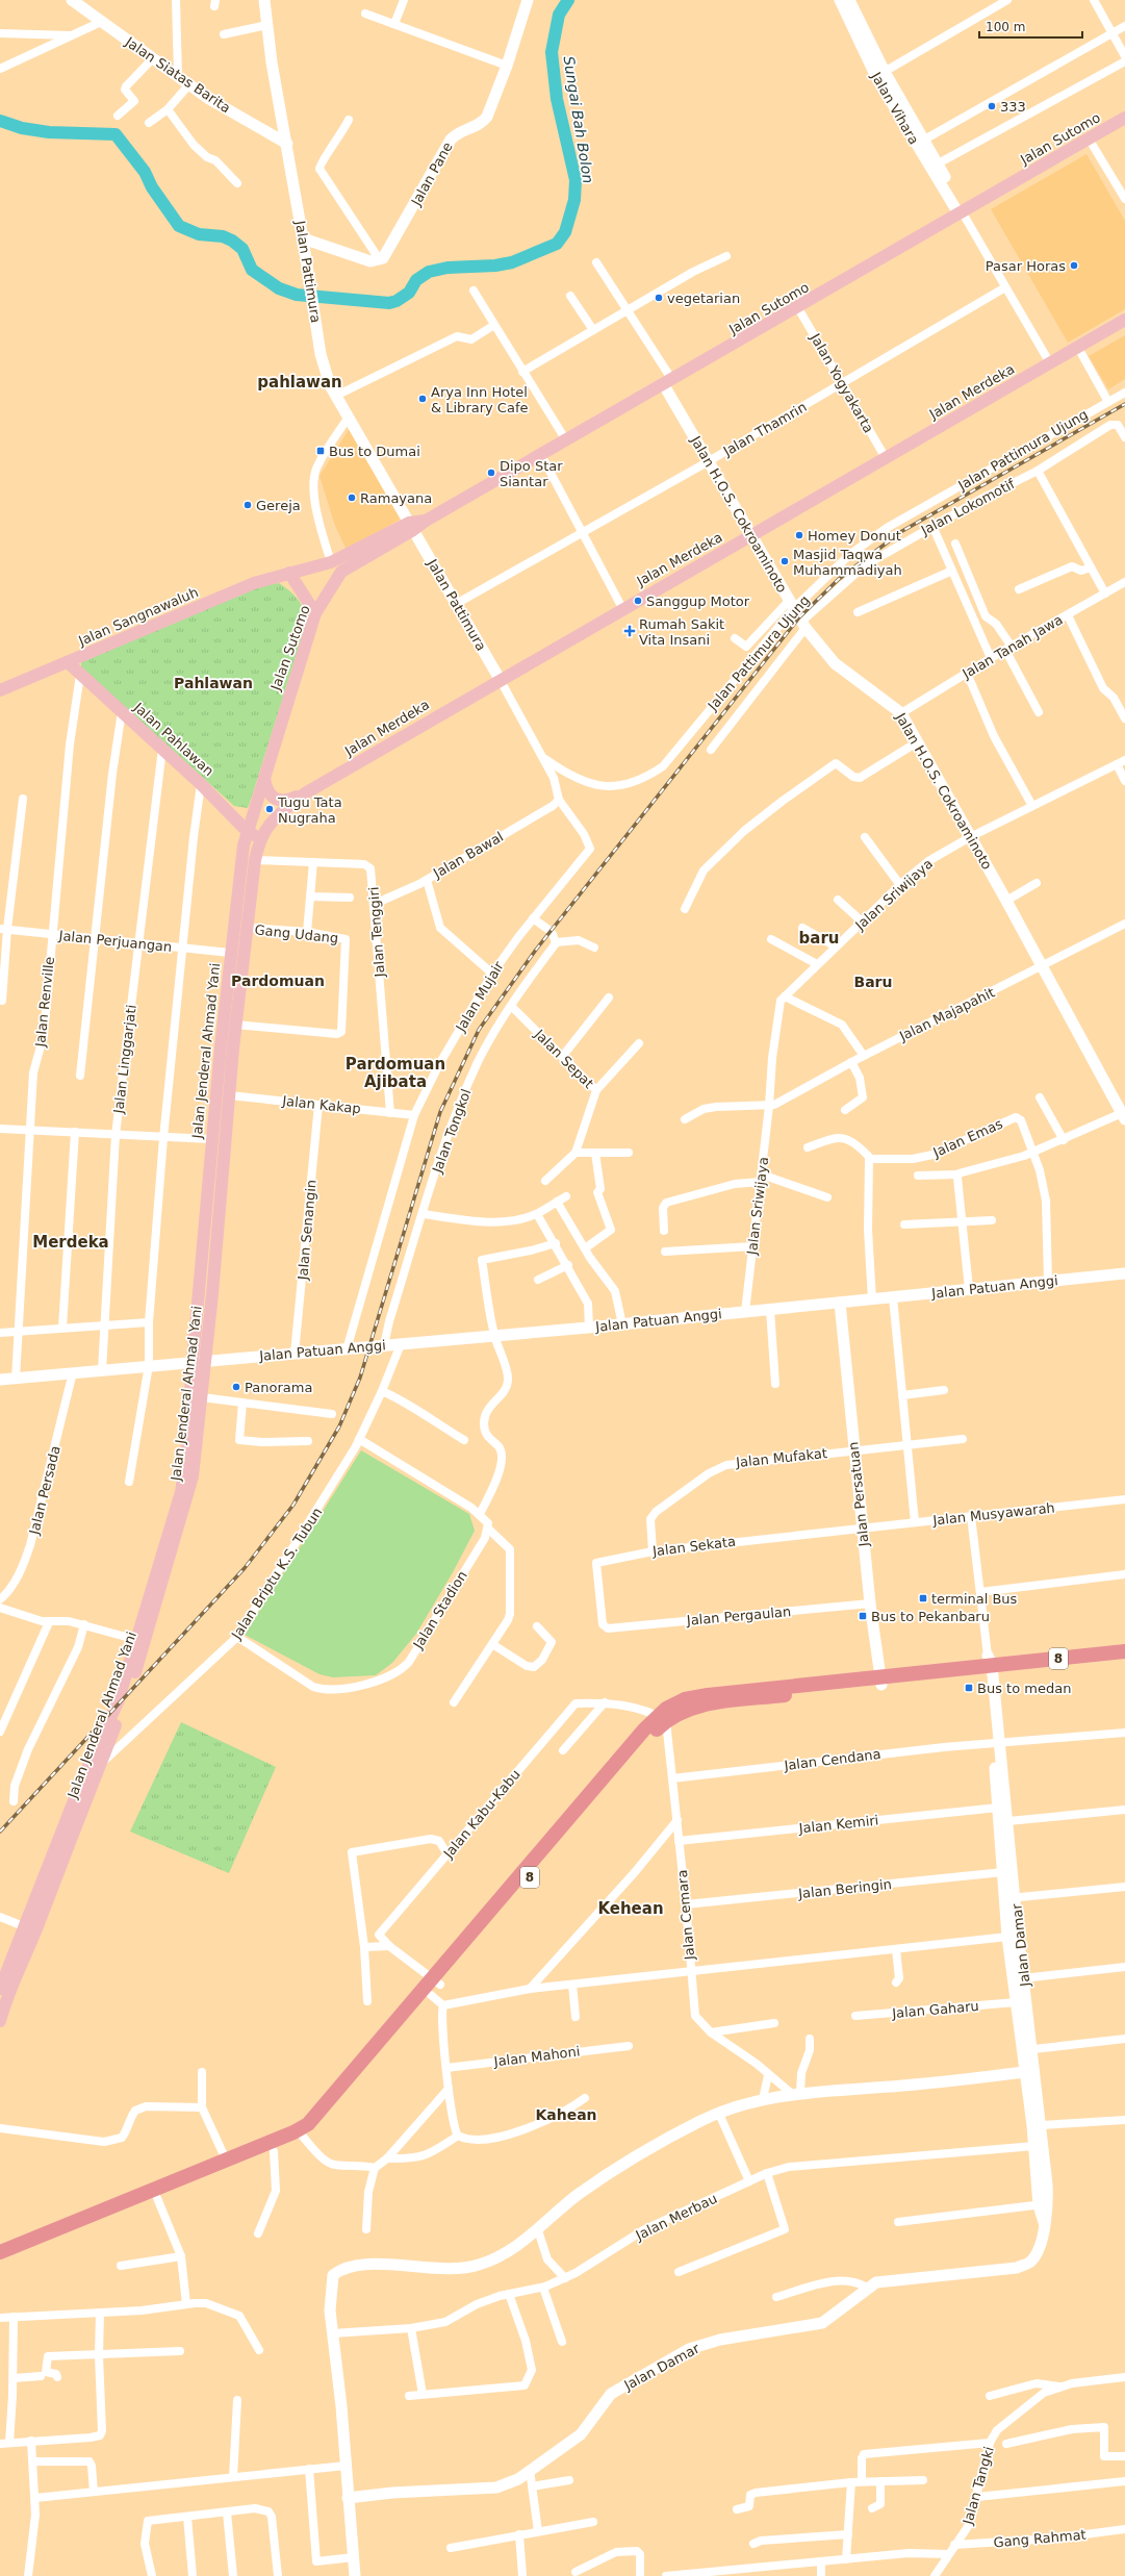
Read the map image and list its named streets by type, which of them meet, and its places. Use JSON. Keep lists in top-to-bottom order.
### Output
{
  "streets": {
    "highway": ["8"],
    "main road": [
      "Jalan Sutomo",
      "Jalan Merdeka",
      "Jalan Sangnawaluh",
      "Jalan Pahlawan",
      "Jalan Jenderal Ahmad Yani"
    ],
    "street": [
      "Jalan Siatas Barita",
      "Jalan Vihara",
      "Jalan Pane",
      "Jalan Pattimura",
      "Jalan Yogyakarta",
      "Jalan Thamrin",
      "Jalan Pattimura Ujung",
      "Jalan Lokomotif",
      "Jalan H.O.S. Cokroaminoto",
      "Jalan Tanah Jawa",
      "Jalan Bawal",
      "Jalan Sriwijaya",
      "Jalan Tenggiri",
      "Gang Udang",
      "Jalan Perjuangan",
      "Jalan Mujair",
      "Jalan Renville",
      "Jalan Majapahit",
      "Jalan Linggarjati",
      "Jalan Sepat",
      "Jalan Kakap",
      "Jalan Tongkol",
      "Jalan Emas",
      "Jalan Senangin",
      "Jalan Patuan Anggi",
      "Jalan Mufakat",
      "Jalan Persada",
      "Jalan Persatuan",
      "Jalan Musyawarah",
      "Jalan Sekata",
      "Jalan Briptu K.S. Tubun",
      "Jalan Stadion",
      "Jalan Pergaulan",
      "Jalan Cendana",
      "Jalan Kabu-Kabu",
      "Jalan Kemiri",
      "Jalan Beringin",
      "Jalan Cemara",
      "Jalan Damar",
      "Jalan Gaharu",
      "Jalan Mahoni",
      "Jalan Merbau",
      "Jalan Tangki",
      "Gang Rahmat"
    ]
  },
  "crossings": [
    ["Jalan Siatas Barita", "Jalan Pattimura"],
    ["Jalan Vihara", "Jalan Sutomo"],
    ["Jalan Sutomo", "Jalan Pattimura"],
    ["Jalan Sutomo", "Jalan Yogyakarta"],
    ["Jalan Sutomo", "Jalan H.O.S. Cokroaminoto"],
    ["Jalan Sutomo", "Jalan Sangnawaluh"],
    ["Jalan Sutomo", "Jalan Pahlawan"],
    ["Jalan Sutomo", "Jalan Jenderal Ahmad Yani"],
    ["Jalan Pattimura", "Jalan Merdeka"],
    ["Jalan Pattimura", "Jalan Thamrin"],
    ["Jalan Pattimura", "Jalan Mujair"],
    ["Jalan Yogyakarta", "Jalan Merdeka"],
    ["Jalan Yogyakarta", "Jalan Thamrin"],
    ["Jalan Merdeka", "Jalan H.O.S. Cokroaminoto"],
    ["Jalan Merdeka", "Jalan Pahlawan"],
    ["Jalan Merdeka", "Jalan Mujair"],
    ["Jalan Merdeka", "Jalan Jenderal Ahmad Yani"],
    ["Jalan Thamrin", "Jalan H.O.S. Cokroaminoto"],
    ["Jalan Pattimura Ujung", "Jalan H.O.S. Cokroaminoto"],
    ["Jalan Pattimura Ujung", "Jalan Mujair"],
    ["Jalan Lokomotif", "Jalan H.O.S. Cokroaminoto"],
    ["Jalan H.O.S. Cokroaminoto", "Jalan Tanah Jawa"],
    ["Jalan H.O.S. Cokroaminoto", "Jalan Sriwijaya"],
    ["Jalan H.O.S. Cokroaminoto", "Jalan Majapahit"],
    ["Jalan Sangnawaluh", "Jalan Pahlawan"],
    ["Jalan Pahlawan", "Jalan Renville"],
    ["Jalan Pahlawan", "Jalan Jenderal Ahmad Yani"],
    ["Jalan Pahlawan", "Jalan Linggarjati"],
    ["Jalan Bawal", "Jalan Tenggiri"],
    ["Jalan Bawal", "Jalan Mujair"],
    ["Jalan Sriwijaya", "Jalan Majapahit"],
    ["Jalan Sriwijaya", "Jalan Patuan Anggi"],
    ["Jalan Tenggiri", "Jalan Jenderal Ahmad Yani"],
    ["Jalan Tenggiri", "Jalan Kakap"],
    ["Gang Udang", "Jalan Jenderal Ahmad Yani"],
    ["Jalan Perjuangan", "Jalan Renville"],
    ["Jalan Perjuangan", "Jalan Jenderal Ahmad Yani"],
    ["Jalan Perjuangan", "Jalan Linggarjati"],
    ["Jalan Mujair", "Jalan Kakap"],
    ["Jalan Mujair", "Jalan Patuan Anggi"],
    ["Jalan Renville", "Jalan Patuan Anggi"],
    ["Jalan Jenderal Ahmad Yani", "Jalan Kakap"],
    ["Jalan Jenderal Ahmad Yani", "Jalan Patuan Anggi"],
    ["Jalan Jenderal Ahmad Yani", "Jalan Briptu K.S. Tubun"],
    ["Jalan Linggarjati", "Jalan Patuan Anggi"],
    ["Jalan Sepat", "Jalan Tongkol"],
    ["Jalan Kakap", "Jalan Senangin"],
    ["Jalan Tongkol", "Jalan Patuan Anggi"],
    ["Jalan Senangin", "Jalan Patuan Anggi"],
    ["Jalan Patuan Anggi", "Jalan Persada"],
    ["Jalan Patuan Anggi", "Jalan Persatuan"],
    ["Jalan Patuan Anggi", "Jalan Briptu K.S. Tubun"],
    ["Jalan Mufakat", "Jalan Persatuan"],
    ["Jalan Mufakat", "Jalan Sekata"],
    ["Jalan Persatuan", "Jalan Musyawarah"],
    ["Jalan Persatuan", "Jalan Sekata"],
    ["Jalan Persatuan", "Jalan Pergaulan"],
    ["Jalan Persatuan", "8"],
    ["Jalan Musyawarah", "Jalan Sekata"],
    ["Jalan Sekata", "Jalan Pergaulan"],
    ["Jalan Briptu K.S. Tubun", "Jalan Stadion"],
    ["8", "Jalan Kabu-Kabu"],
    ["8", "Jalan Cemara"],
    ["8", "Jalan Damar"],
    ["Jalan Cendana", "Jalan Cemara"],
    ["Jalan Cendana", "Jalan Damar"],
    ["Jalan Kabu-Kabu", "Jalan Cemara"],
    ["Jalan Kemiri", "Jalan Cemara"],
    ["Jalan Kemiri", "Jalan Damar"],
    ["Jalan Beringin", "Jalan Cemara"],
    ["Jalan Beringin", "Jalan Damar"],
    ["Jalan Damar", "Jalan Gaharu"],
    ["Jalan Damar", "Jalan Merbau"],
    ["Jalan Tangki", "Gang Rahmat"]
  ],
  "districts": [
    "pahlawan",
    "Pahlawan",
    "baru",
    "Pardomuan",
    "Baru",
    "Pardomuan Ajibata",
    "Merdeka",
    "Kehean",
    "Kahean"
  ],
  "water": ["Sungai Bah Bolon"],
  "places": {
    "other": [
      "333",
      "Pasar Horas",
      "vegetarian",
      "Arya Inn Hotel & Library Cafe",
      "Dipo Star Siantar",
      "Ramayana",
      "Gereja",
      "Homey Donut",
      "Masjid Taqwa Muhammadiyah",
      "Sanggup Motor",
      "Tugu Tata Nugraha",
      "Panorama"
    ],
    "transit": [
      "Bus to Dumai",
      "terminal Bus",
      "Bus to Pekanbaru",
      "Bus to medan"
    ],
    "health": ["Rumah Sakit Vita Insani"]
  },
  "scale_bar": "100 m"
}
